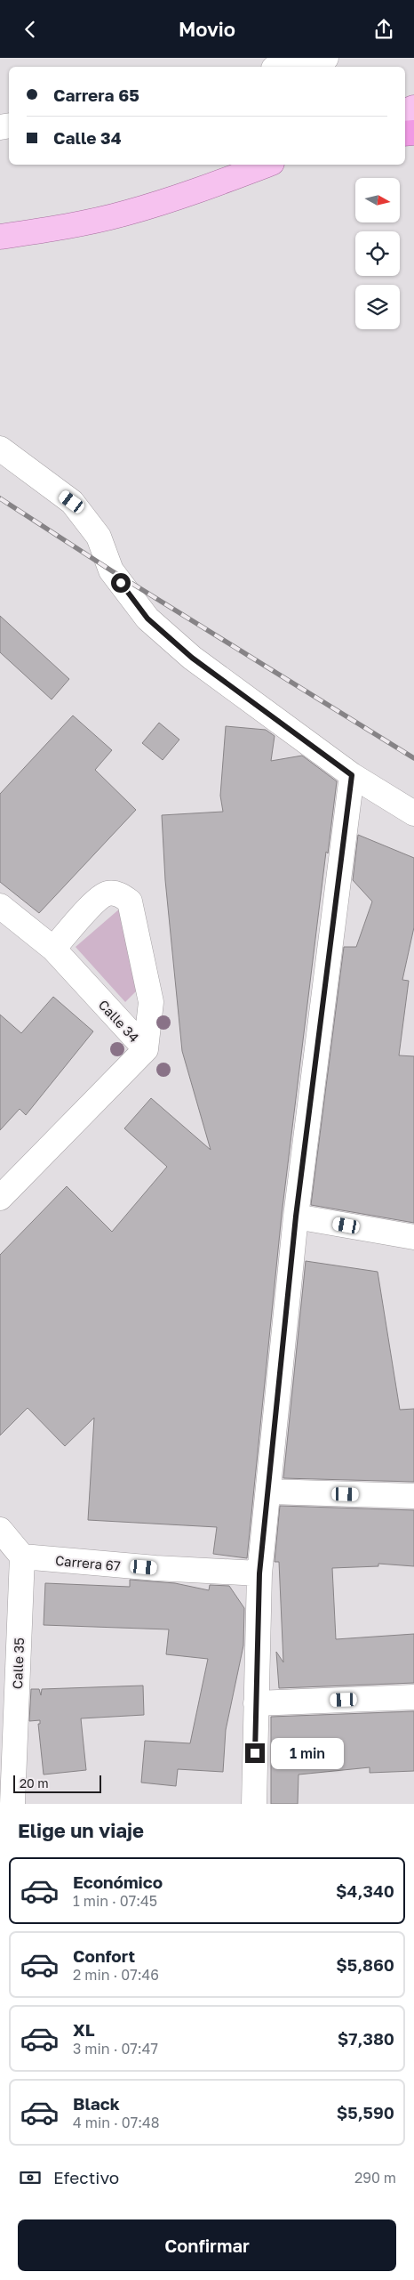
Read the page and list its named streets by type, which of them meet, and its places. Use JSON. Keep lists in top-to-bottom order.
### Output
{
  "streets": {
    "street": ["Calle 34", "Carrera 67", "Calle 35"]
  },
  "crossings": [
    ["Carrera 67", "Calle 35"]
  ],
  "scale_bar": "20 m",
  "north": "right",
  "page": {
    "header": "Movio",
    "banner": ["Carrera 65", "Calle 34"],
    "bubble": "1 min",
    "scale": "20 m",
    "heading": "Elige un viaje",
    "list": [
      {
        "name": "Económico",
        "note": "1 min · 07:45",
        "value": "$4,340"
      },
      {
        "name": "Confort",
        "note": "2 min · 07:46",
        "value": "$5,860"
      },
      {
        "name": "XL",
        "note": "3 min · 07:47",
        "value": "$7,380"
      },
      {
        "name": "Black",
        "note": "4 min · 07:48",
        "value": "$5,590"
      }
    ],
    "pay": ["Efectivo", "290 m"],
    "buttons": "Confirmar"
  }
}
